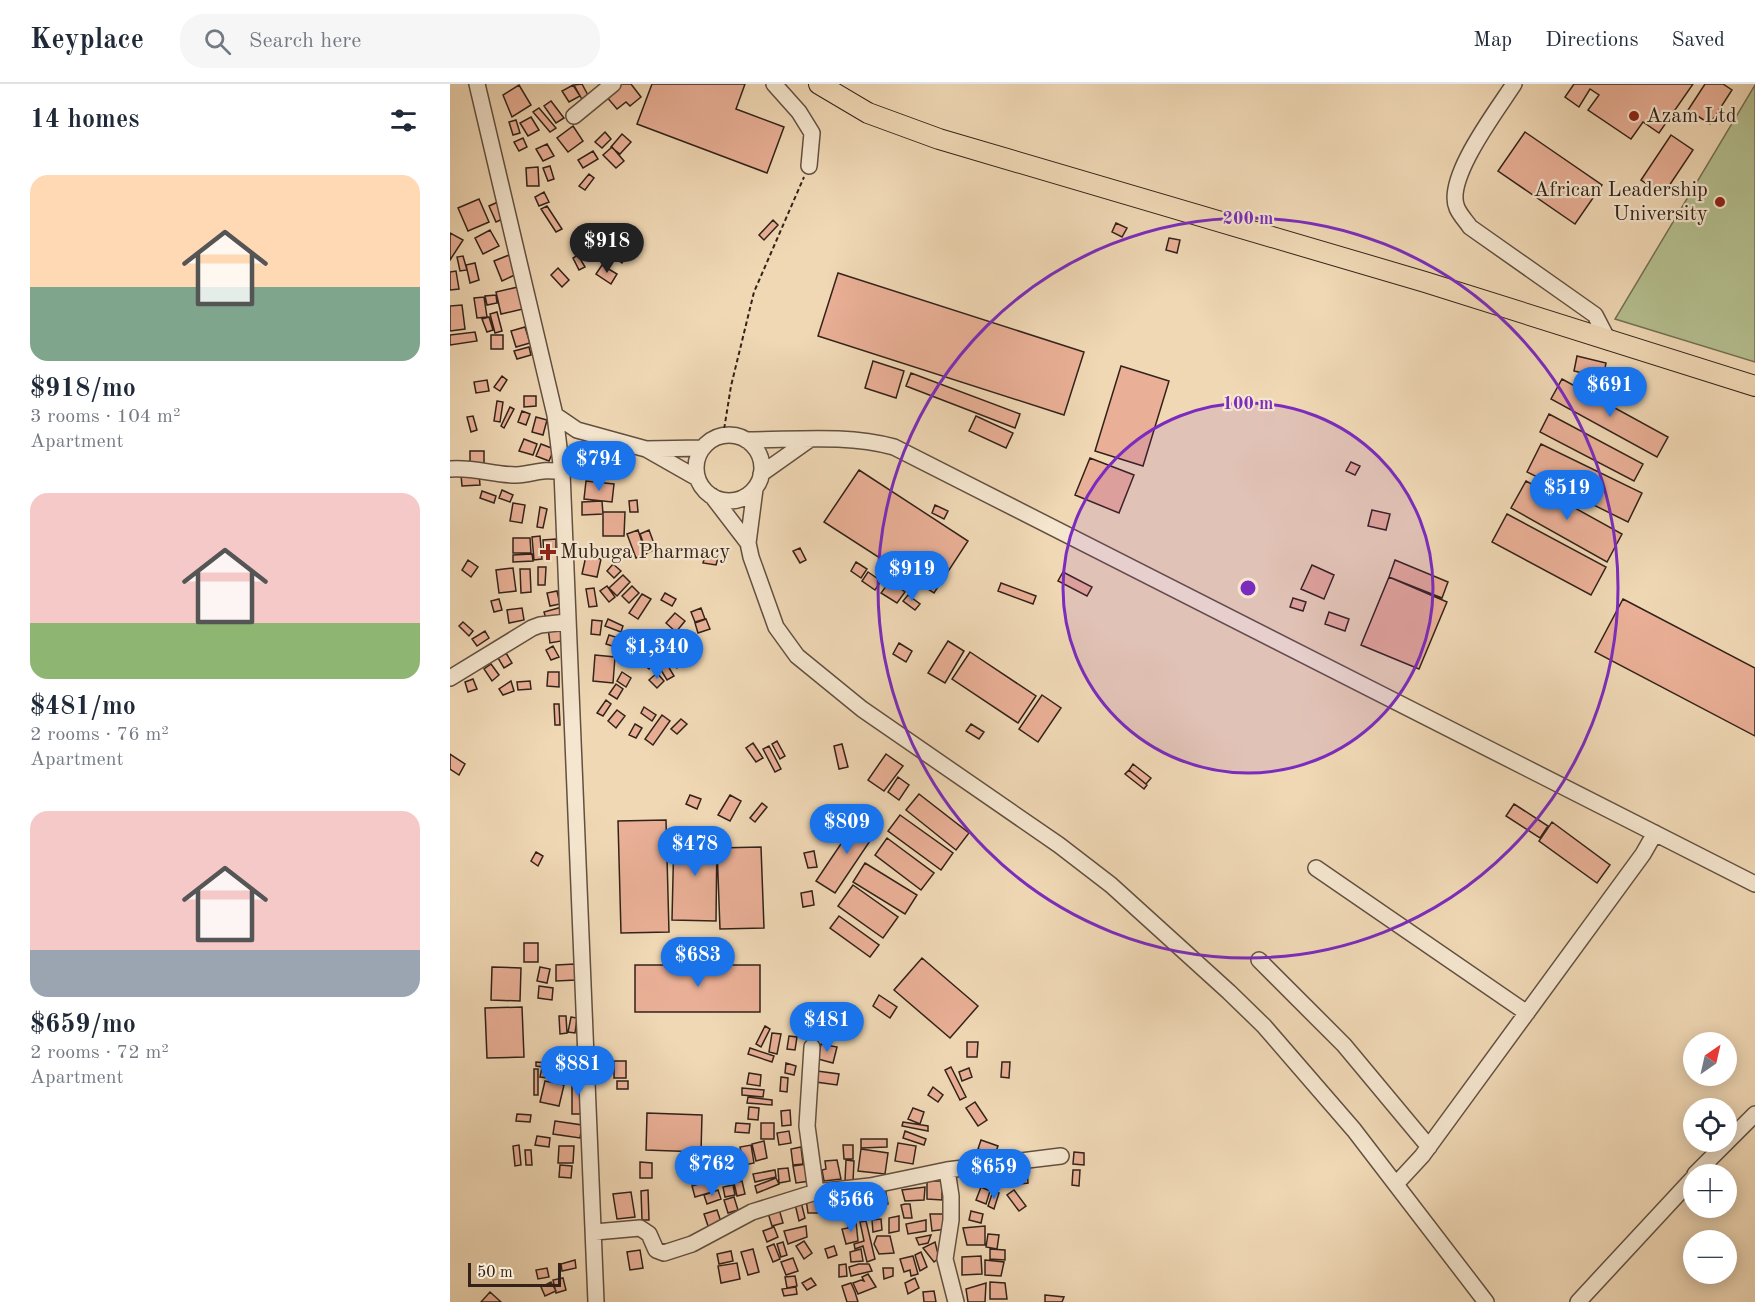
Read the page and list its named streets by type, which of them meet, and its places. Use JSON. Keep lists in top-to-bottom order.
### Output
{
  "places": {
    "other": ["Azam Ltd", "African Leadership University"],
    "health": ["Mubuga Pharmacy"]
  },
  "scale_bar": "50 m",
  "north": "top right",
  "page": {
    "header": "Keyplace",
    "search": "Search here",
    "nav": ["Map", "Directions", "Saved"],
    "heading": "14 homes",
    "list": [
      {
        "name": "$918/mo",
        "note": "3 rooms · 104 m² · Apartment"
      },
      {
        "name": "$481/mo",
        "note": "2 rooms · 76 m² · Apartment"
      },
      {
        "name": "$659/mo",
        "note": "2 rooms · 72 m² · Apartment"
      }
    ],
    "price": [
      "$918",
      "$691",
      "$794",
      "$519",
      "$919",
      "$1,340",
      "$809",
      "$478",
      "$683",
      "$481",
      "$881",
      "$762",
      "$659",
      "$566"
    ],
    "map_buttons": ["+", "−"],
    "scale": "50 m"
  },
  "rings": ["200 m", "100 m"]
}
